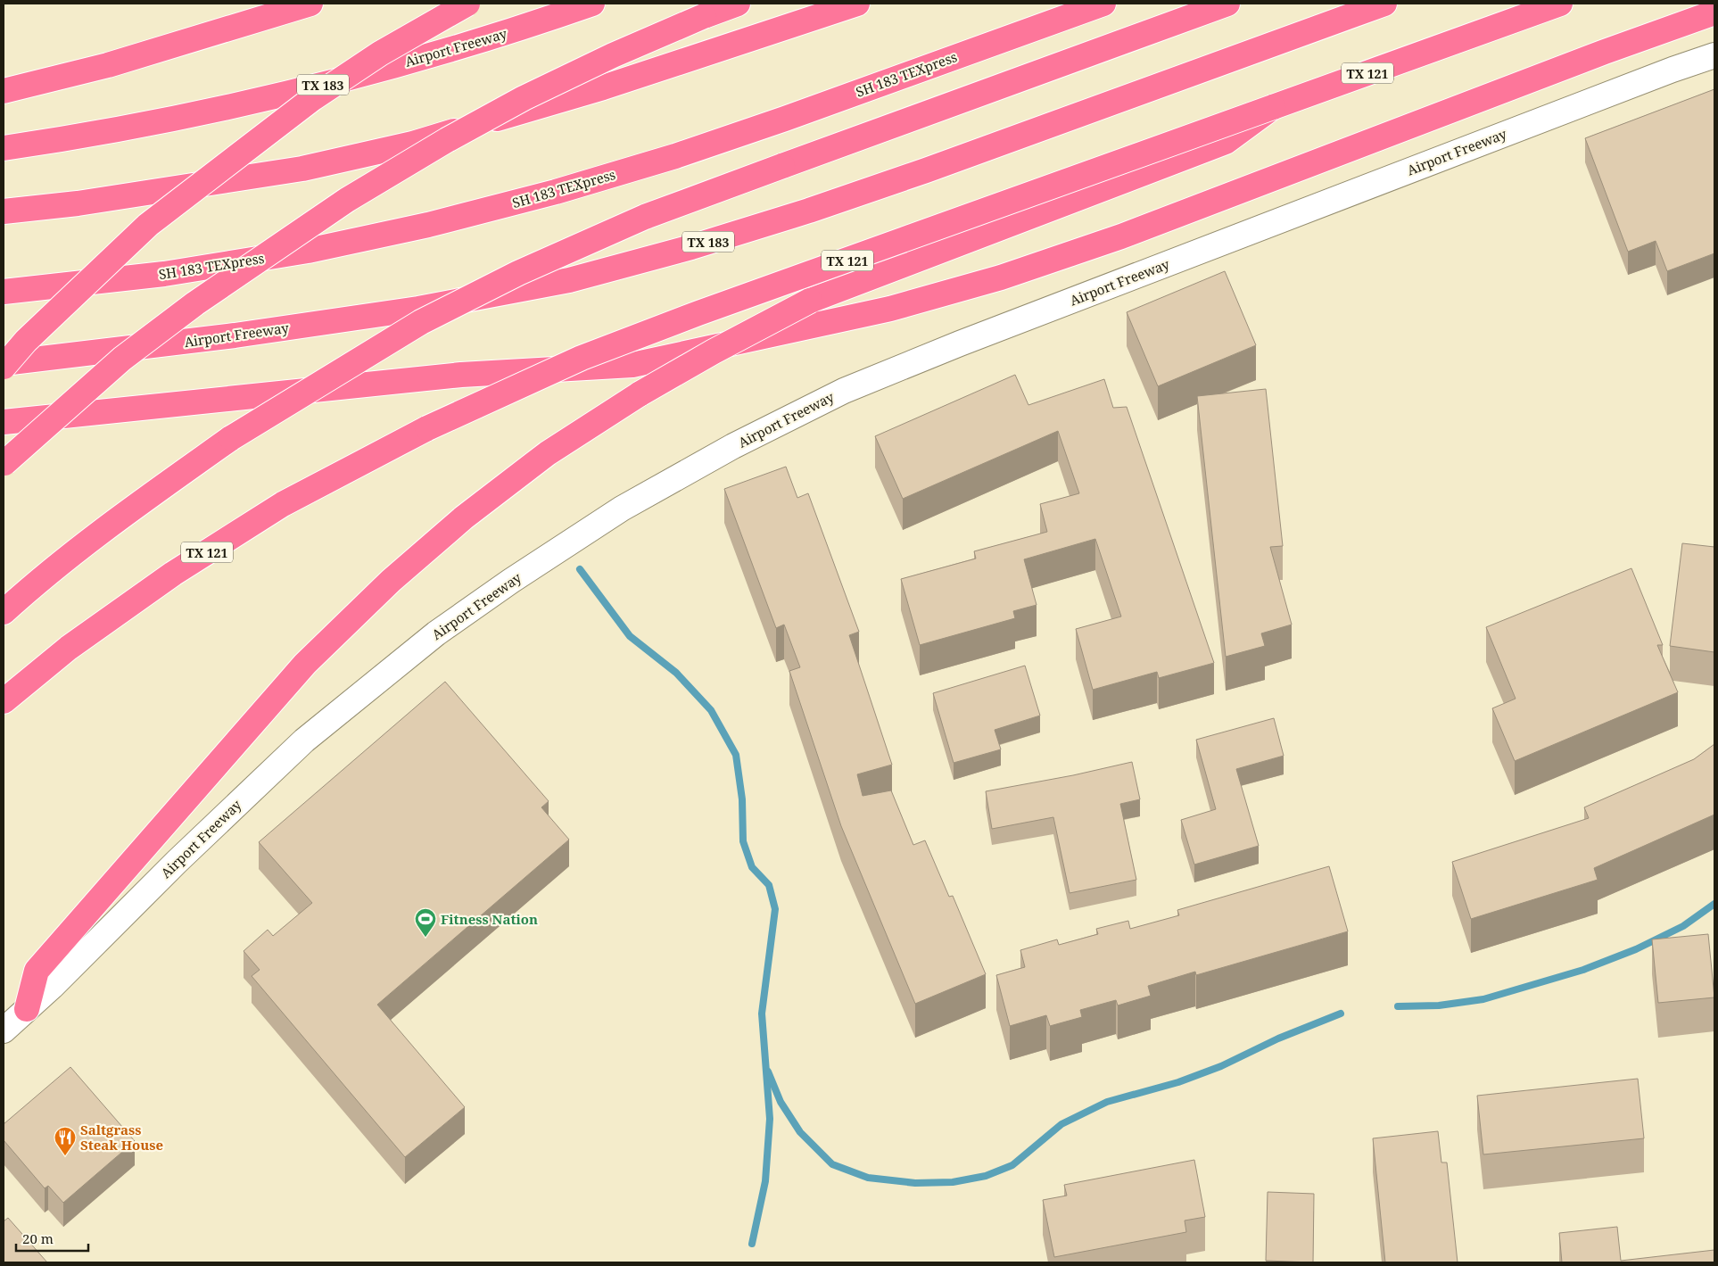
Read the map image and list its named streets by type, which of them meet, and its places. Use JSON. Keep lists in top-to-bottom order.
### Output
{
  "streets": {
    "highway": [
      "Airport Freeway",
      "TX 121",
      "SH 183 TEXpress",
      "TX 183"
    ]
  },
  "places": {
    "sports": ["Fitness Nation"],
    "restaurant": ["Saltgrass Steak House"]
  },
  "scale_bar": "20 m"
}
